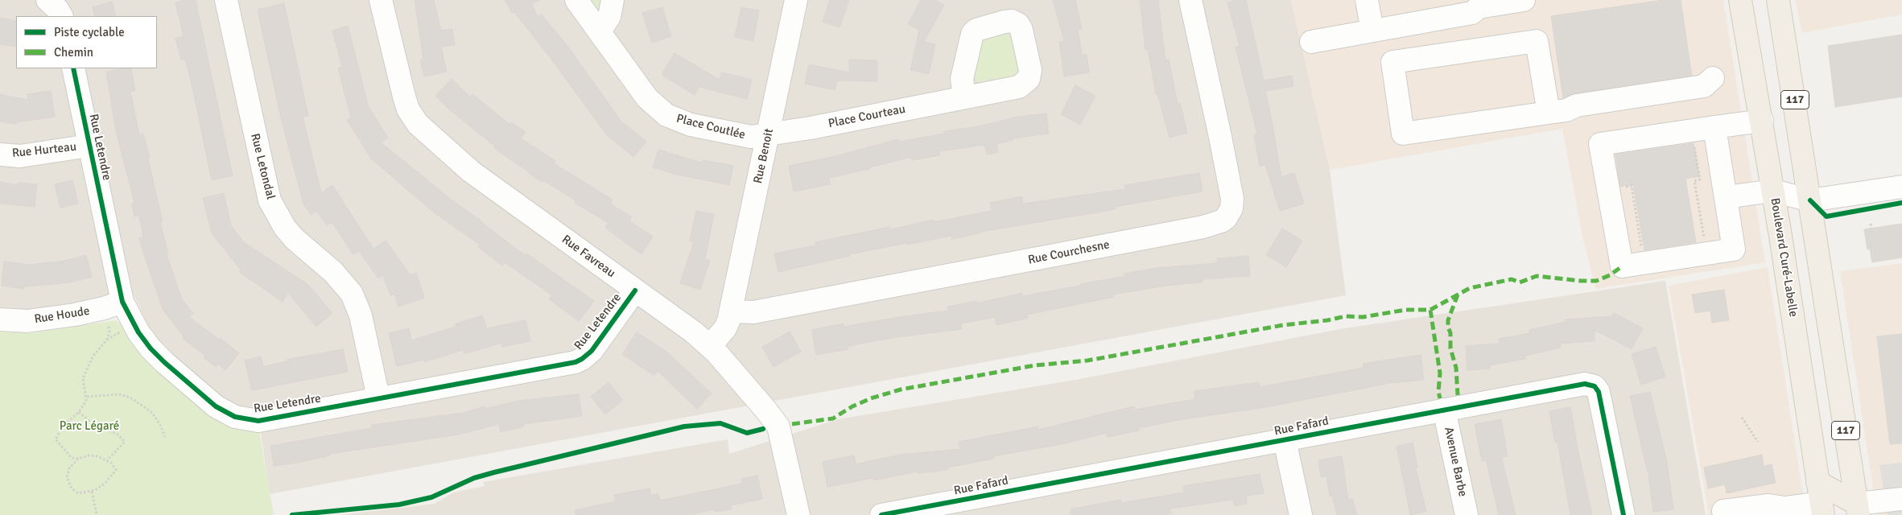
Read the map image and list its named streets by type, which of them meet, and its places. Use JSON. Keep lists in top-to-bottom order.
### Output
{
  "streets": {
    "main road": ["117", "Boulevard Curé-Labelle"],
    "street": [
      "Place Courteau",
      "Place Coutlée",
      "Rue Letendre",
      "Rue Hurteau",
      "Rue Benoit",
      "Rue Letondal",
      "Rue Courchesne",
      "Rue Favreau",
      "Rue Houde",
      "Rue Fafard",
      "Avenue Barbe"
    ]
  },
  "crossings": [
    ["Place Courteau", "Place Coutlée"],
    ["Place Courteau", "Rue Benoit"],
    ["Place Coutlée", "Rue Benoit"],
    ["Rue Letendre", "Rue Hurteau"],
    ["Rue Letendre", "Rue Letondal"],
    ["Rue Letendre", "Rue Favreau"],
    ["Rue Letendre", "Rue Houde"],
    ["Rue Benoit", "Rue Courchesne"],
    ["Rue Fafard", "Avenue Barbe"]
  ],
  "parks": ["Parc Légaré"],
  "legend": ["Piste cyclable", "Chemin"]
}
